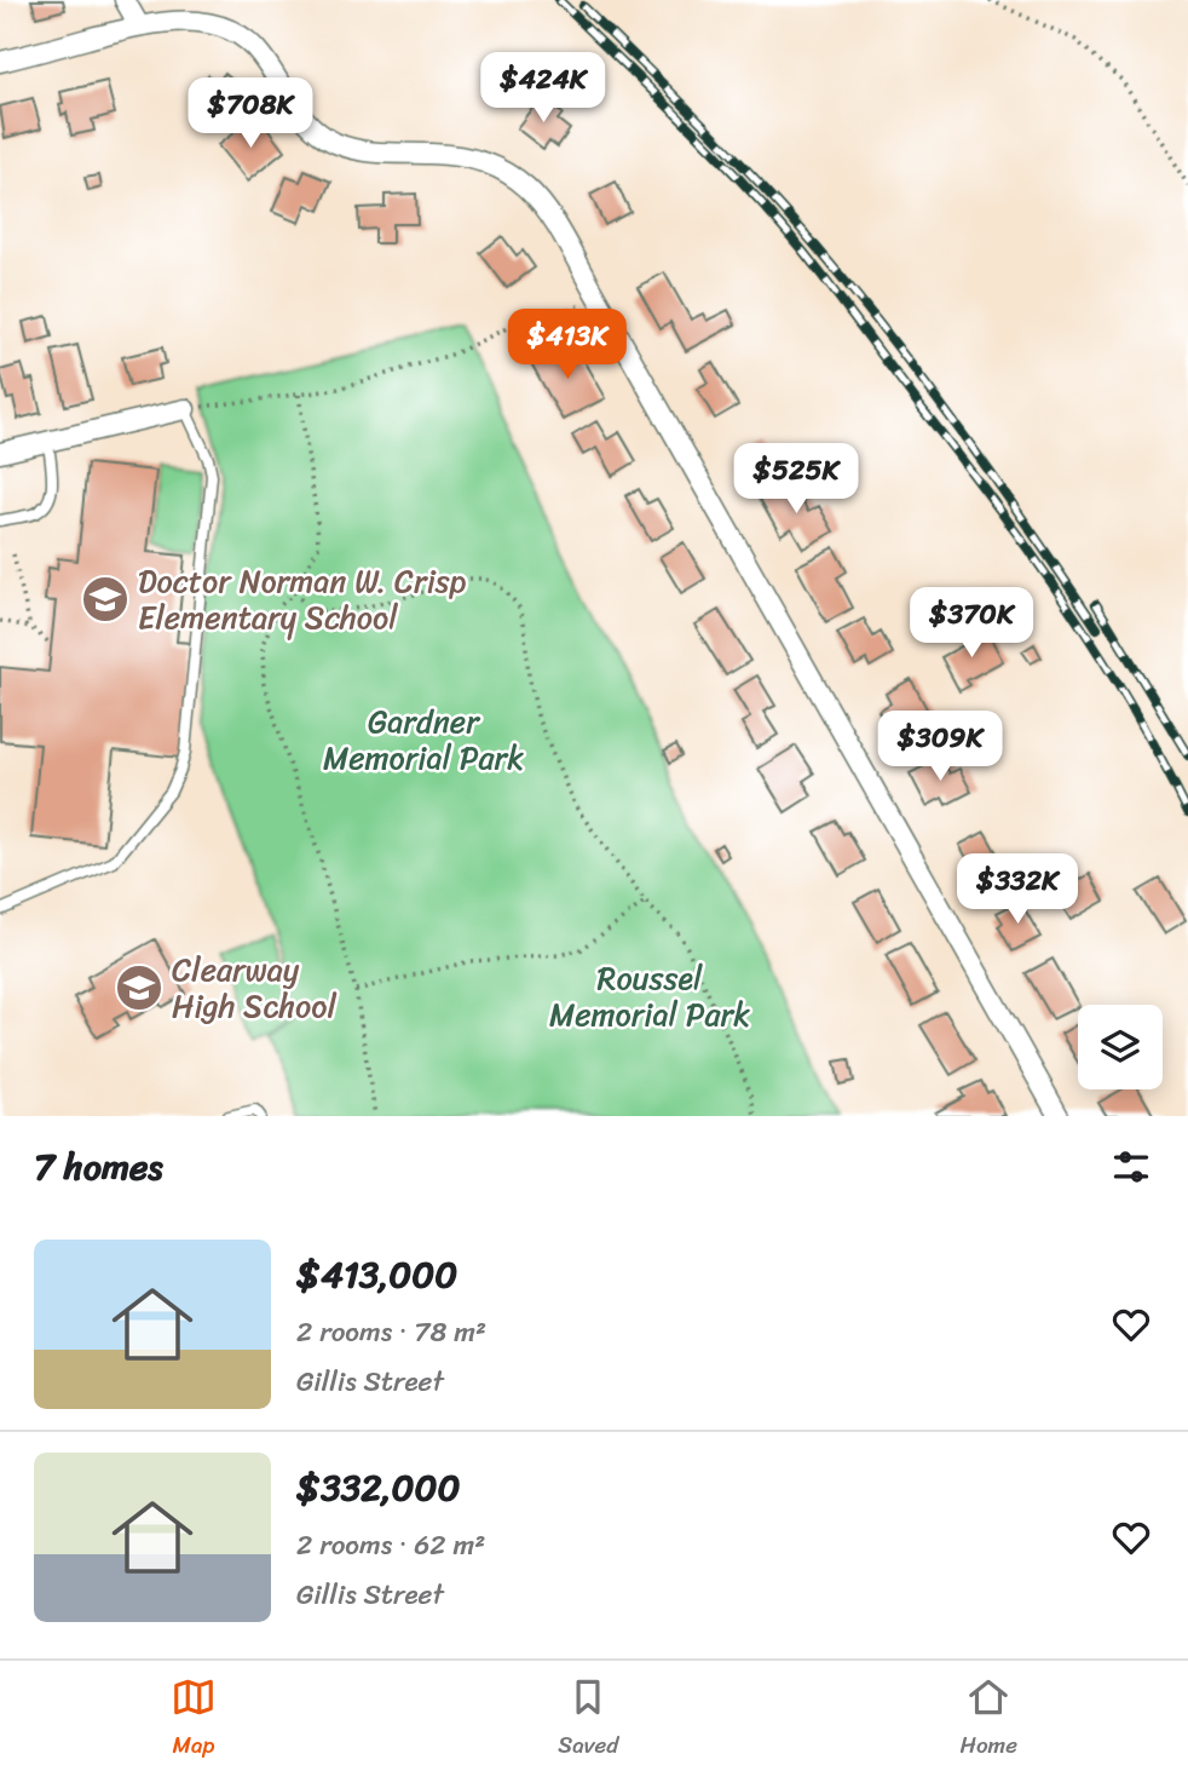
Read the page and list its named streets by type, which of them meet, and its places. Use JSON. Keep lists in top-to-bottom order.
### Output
{
  "parks": ["Gardner Memorial Park", "Roussel Memorial Park"],
  "places": {
    "school or university": ["Doctor Norman W. Crisp Elementary School", "Clearway High School"]
  },
  "page": {
    "price": [
      "$424K",
      "$708K",
      "$413K",
      "$525K",
      "$370K",
      "$309K",
      "$332K"
    ],
    "heading": "7 homes",
    "list": [
      {
        "name": "$413,000",
        "note": "2 rooms · 78 m² · Gillis Street"
      },
      {
        "name": "$332,000",
        "note": "2 rooms · 62 m² · Gillis Street"
      }
    ],
    "tabs": ["Map", "Saved", "Home"]
  }
}
